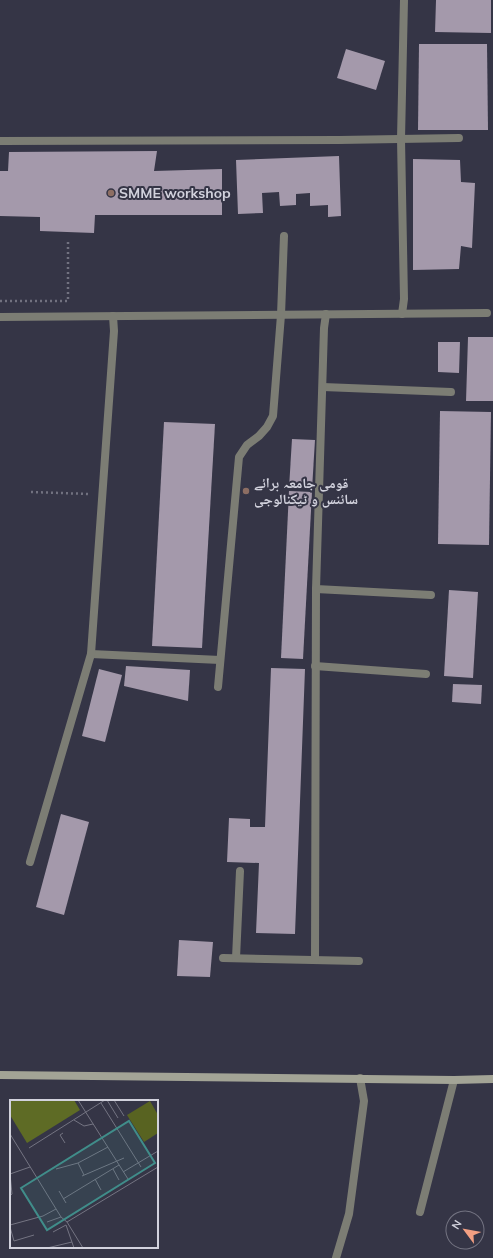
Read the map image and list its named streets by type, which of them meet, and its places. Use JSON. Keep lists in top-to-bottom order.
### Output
{
  "places": ["SMME workshop", "قومی جامعہ برائے سائنس و ٹیکنالوجی"],
  "north": "top left"
}
